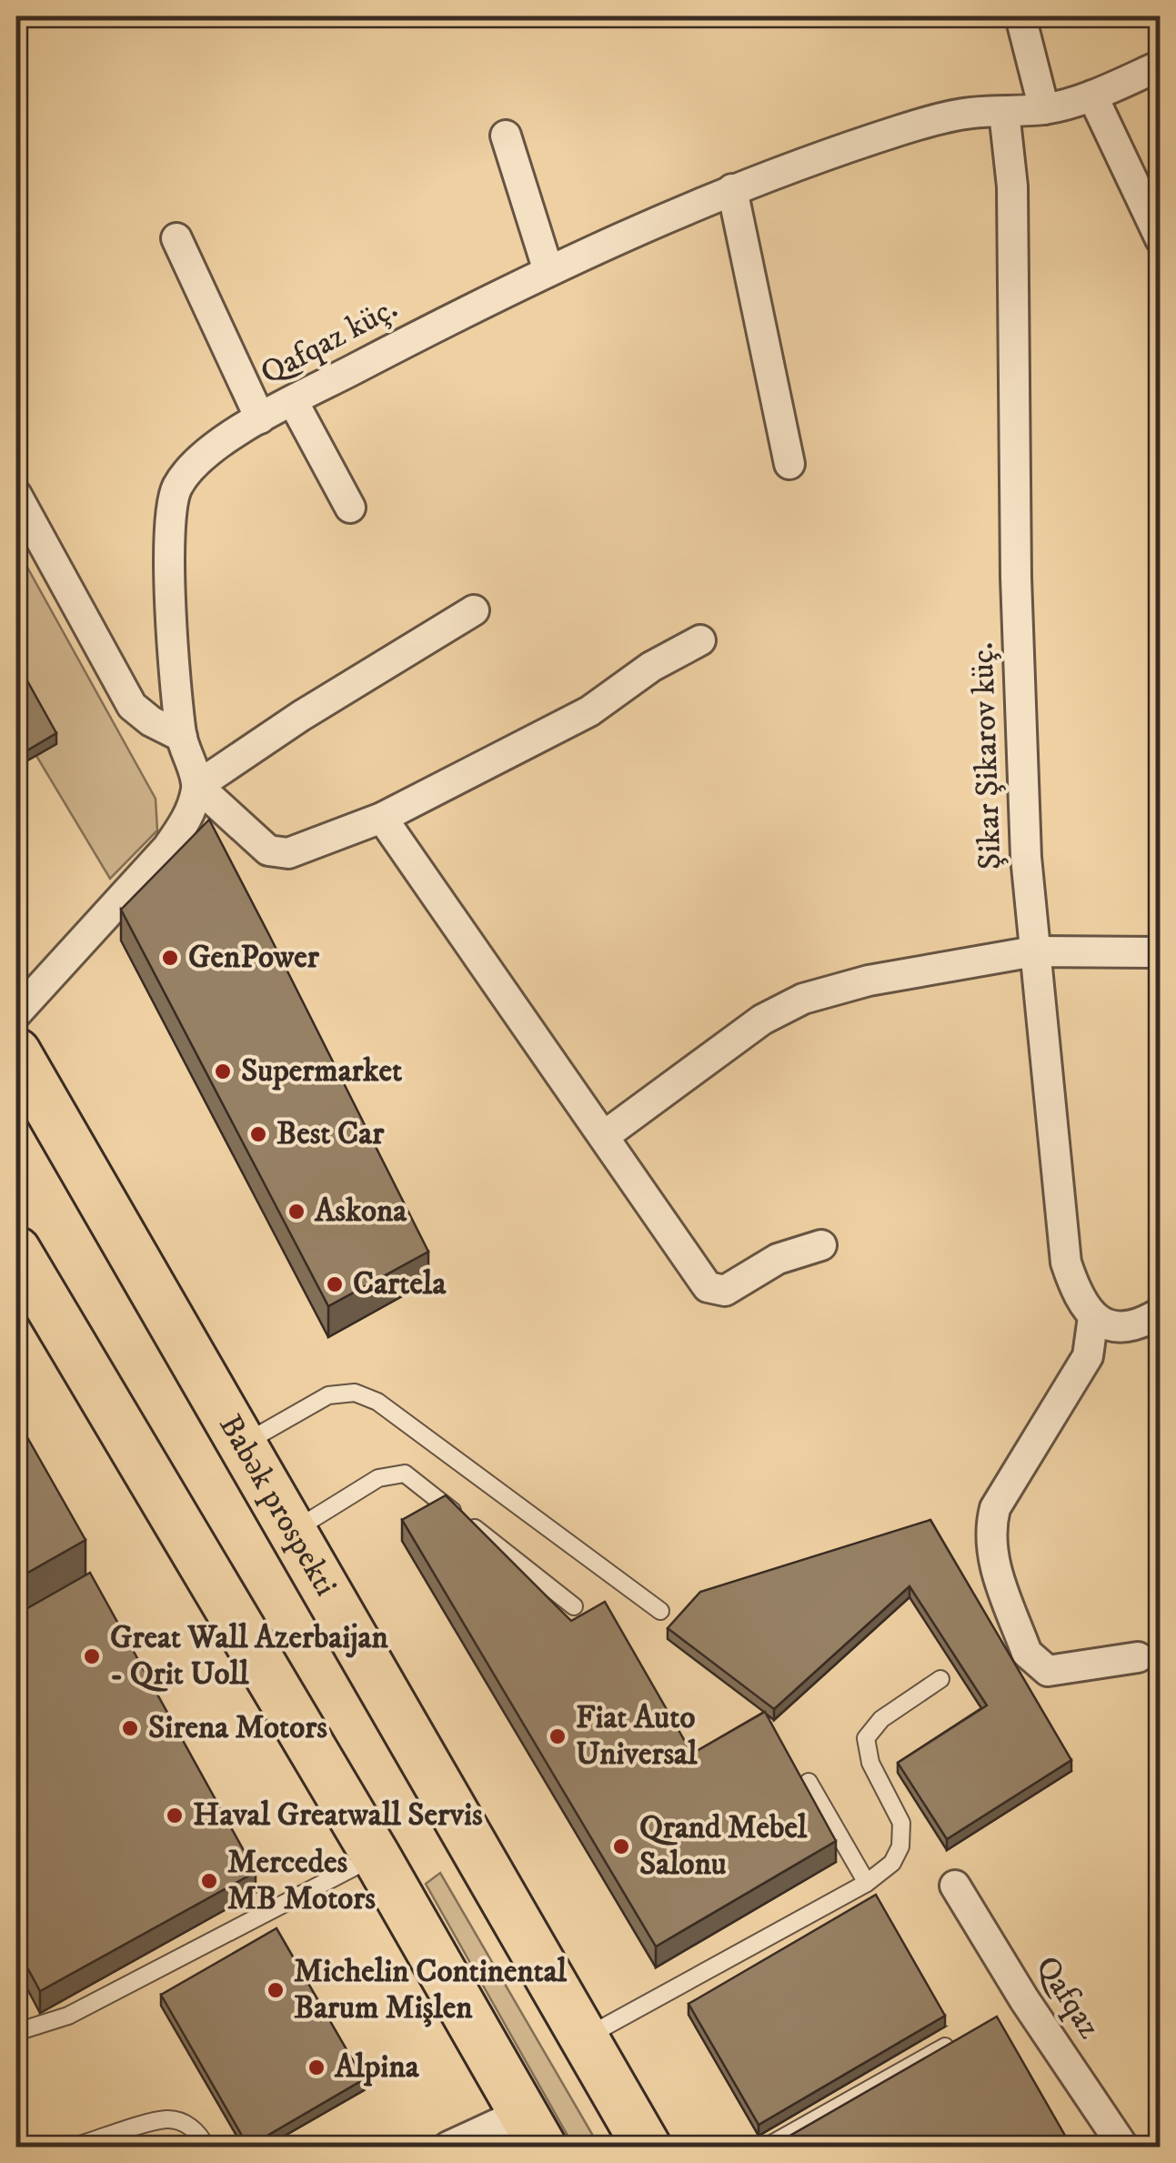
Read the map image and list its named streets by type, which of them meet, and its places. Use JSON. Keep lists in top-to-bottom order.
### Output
{
  "streets": {
    "main road": ["Babək prospekti"],
    "street": ["Qafqaz küç.", "Şikar Şikarov küç.", "Qafqaz"]
  },
  "crossings": [
    ["Qafqaz küç.", "Şikar Şikarov küç."]
  ],
  "places": [
    "GenPower",
    "Supermarket",
    "Best Car",
    "Askona",
    "Cartela",
    "Great Wall Azerbaijan - Qrit Uoll",
    "Sirena Motors",
    "Fiat Auto Universal",
    "Haval Greatwall Servis",
    "Qrand Mebel Salonu",
    "Mercedes MB Motors",
    "Michelin Continental Barum Mişlen",
    "Alpina"
  ]
}
